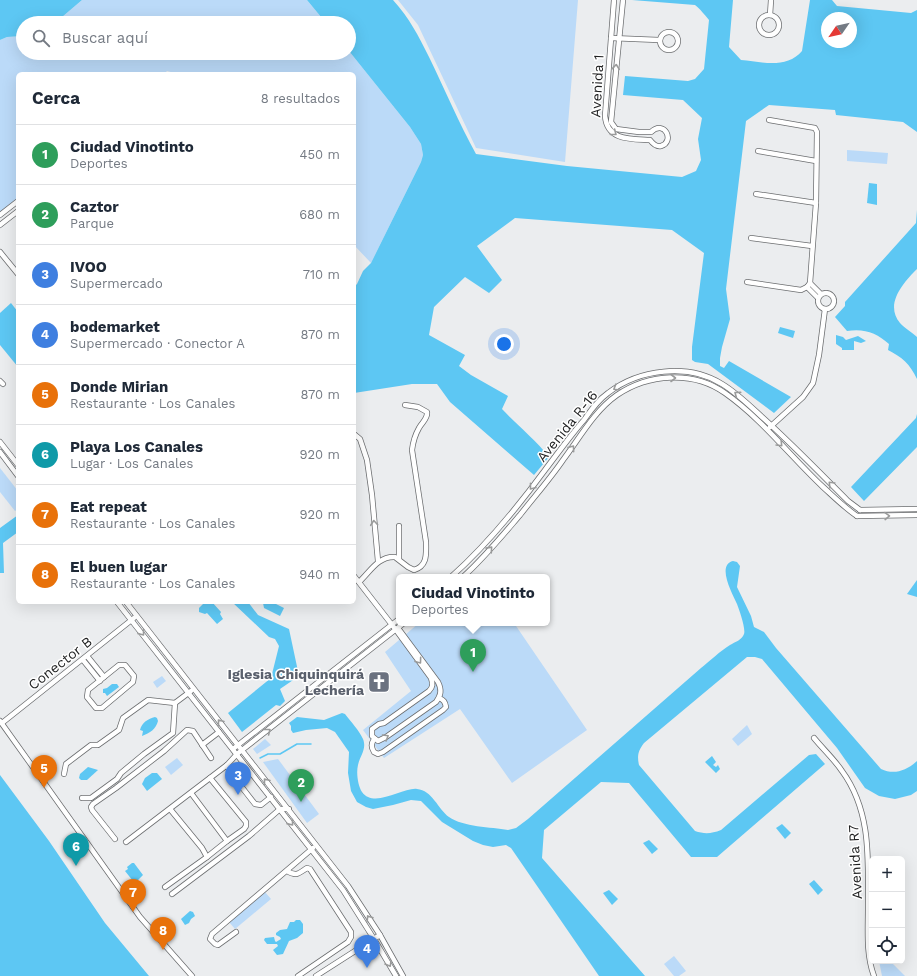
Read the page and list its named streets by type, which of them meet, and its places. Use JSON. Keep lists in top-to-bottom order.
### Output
{
  "streets": {
    "street": [
      "Avenida 1",
      "Avenida R-16",
      "Conector B",
      "Avenida R7"
    ]
  },
  "places": {
    "church": ["Iglesia Chiquinquirá Lechería"]
  },
  "north": "bottom left",
  "page": {
    "search": "Buscar aquí",
    "heading": ["Cerca", "8 resultados"],
    "list": [
      {
        "mark": "1",
        "name": "Ciudad Vinotinto",
        "note": "Deportes",
        "value": "450 m"
      },
      {
        "mark": "2",
        "name": "Caztor",
        "note": "Parque",
        "value": "680 m"
      },
      {
        "mark": "3",
        "name": "IVOO",
        "note": "Supermercado",
        "value": "710 m"
      },
      {
        "mark": "4",
        "name": "bodemarket",
        "note": "Supermercado · Conector A",
        "value": "870 m"
      },
      {
        "mark": "5",
        "name": "Donde Mirian",
        "note": "Restaurante · Los Canales",
        "value": "870 m"
      },
      {
        "mark": "6",
        "name": "Playa Los Canales",
        "note": "Lugar · Los Canales",
        "value": "920 m"
      },
      {
        "mark": "7",
        "name": "Eat repeat",
        "note": "Restaurante · Los Canales",
        "value": "920 m"
      },
      {
        "mark": "8",
        "name": "El buen lugar",
        "note": "Restaurante · Los Canales",
        "value": "940 m"
      }
    ],
    "popup": ["Ciudad Vinotinto", "Deportes"],
    "pins": [
      "1",
      "5",
      "3",
      "2",
      "6",
      "7",
      "8",
      "4"
    ],
    "map_buttons": ["+", "−"]
  }
}
